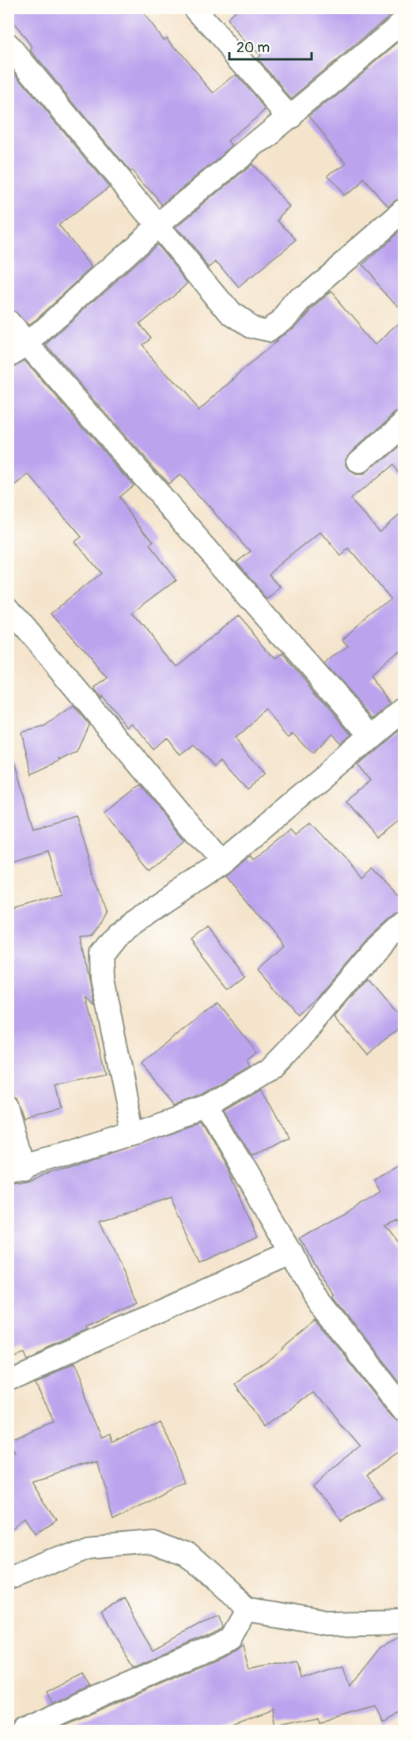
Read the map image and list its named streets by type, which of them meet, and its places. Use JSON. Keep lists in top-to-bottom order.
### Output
{
  "scale_bar": "20 m"
}
